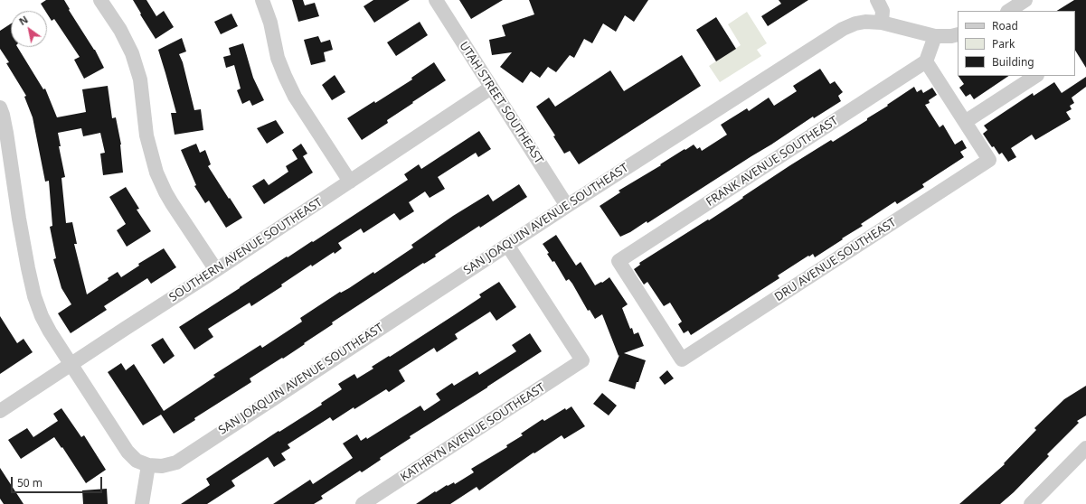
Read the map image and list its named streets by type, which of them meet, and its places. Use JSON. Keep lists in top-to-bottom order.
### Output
{
  "streets": {
    "street": [
      "UTAH STREET SOUTHEAST",
      "FRANK AVENUE SOUTHEAST",
      "SAN JOAQUIN AVENUE SOUTHEAST",
      "SOUTHERN AVENUE SOUTHEAST",
      "DRU AVENUE SOUTHEAST",
      "KATHRYN AVENUE SOUTHEAST"
    ]
  },
  "crossings": [
    ["UTAH STREET SOUTHEAST", "SAN JOAQUIN AVENUE SOUTHEAST"],
    ["UTAH STREET SOUTHEAST", "SOUTHERN AVENUE SOUTHEAST"],
    ["FRANK AVENUE SOUTHEAST", "DRU AVENUE SOUTHEAST"],
    ["SAN JOAQUIN AVENUE SOUTHEAST", "KATHRYN AVENUE SOUTHEAST"]
  ],
  "legend": ["Road", "Park", "Building"],
  "scale_bar": "50 m",
  "north": "top left"
}
